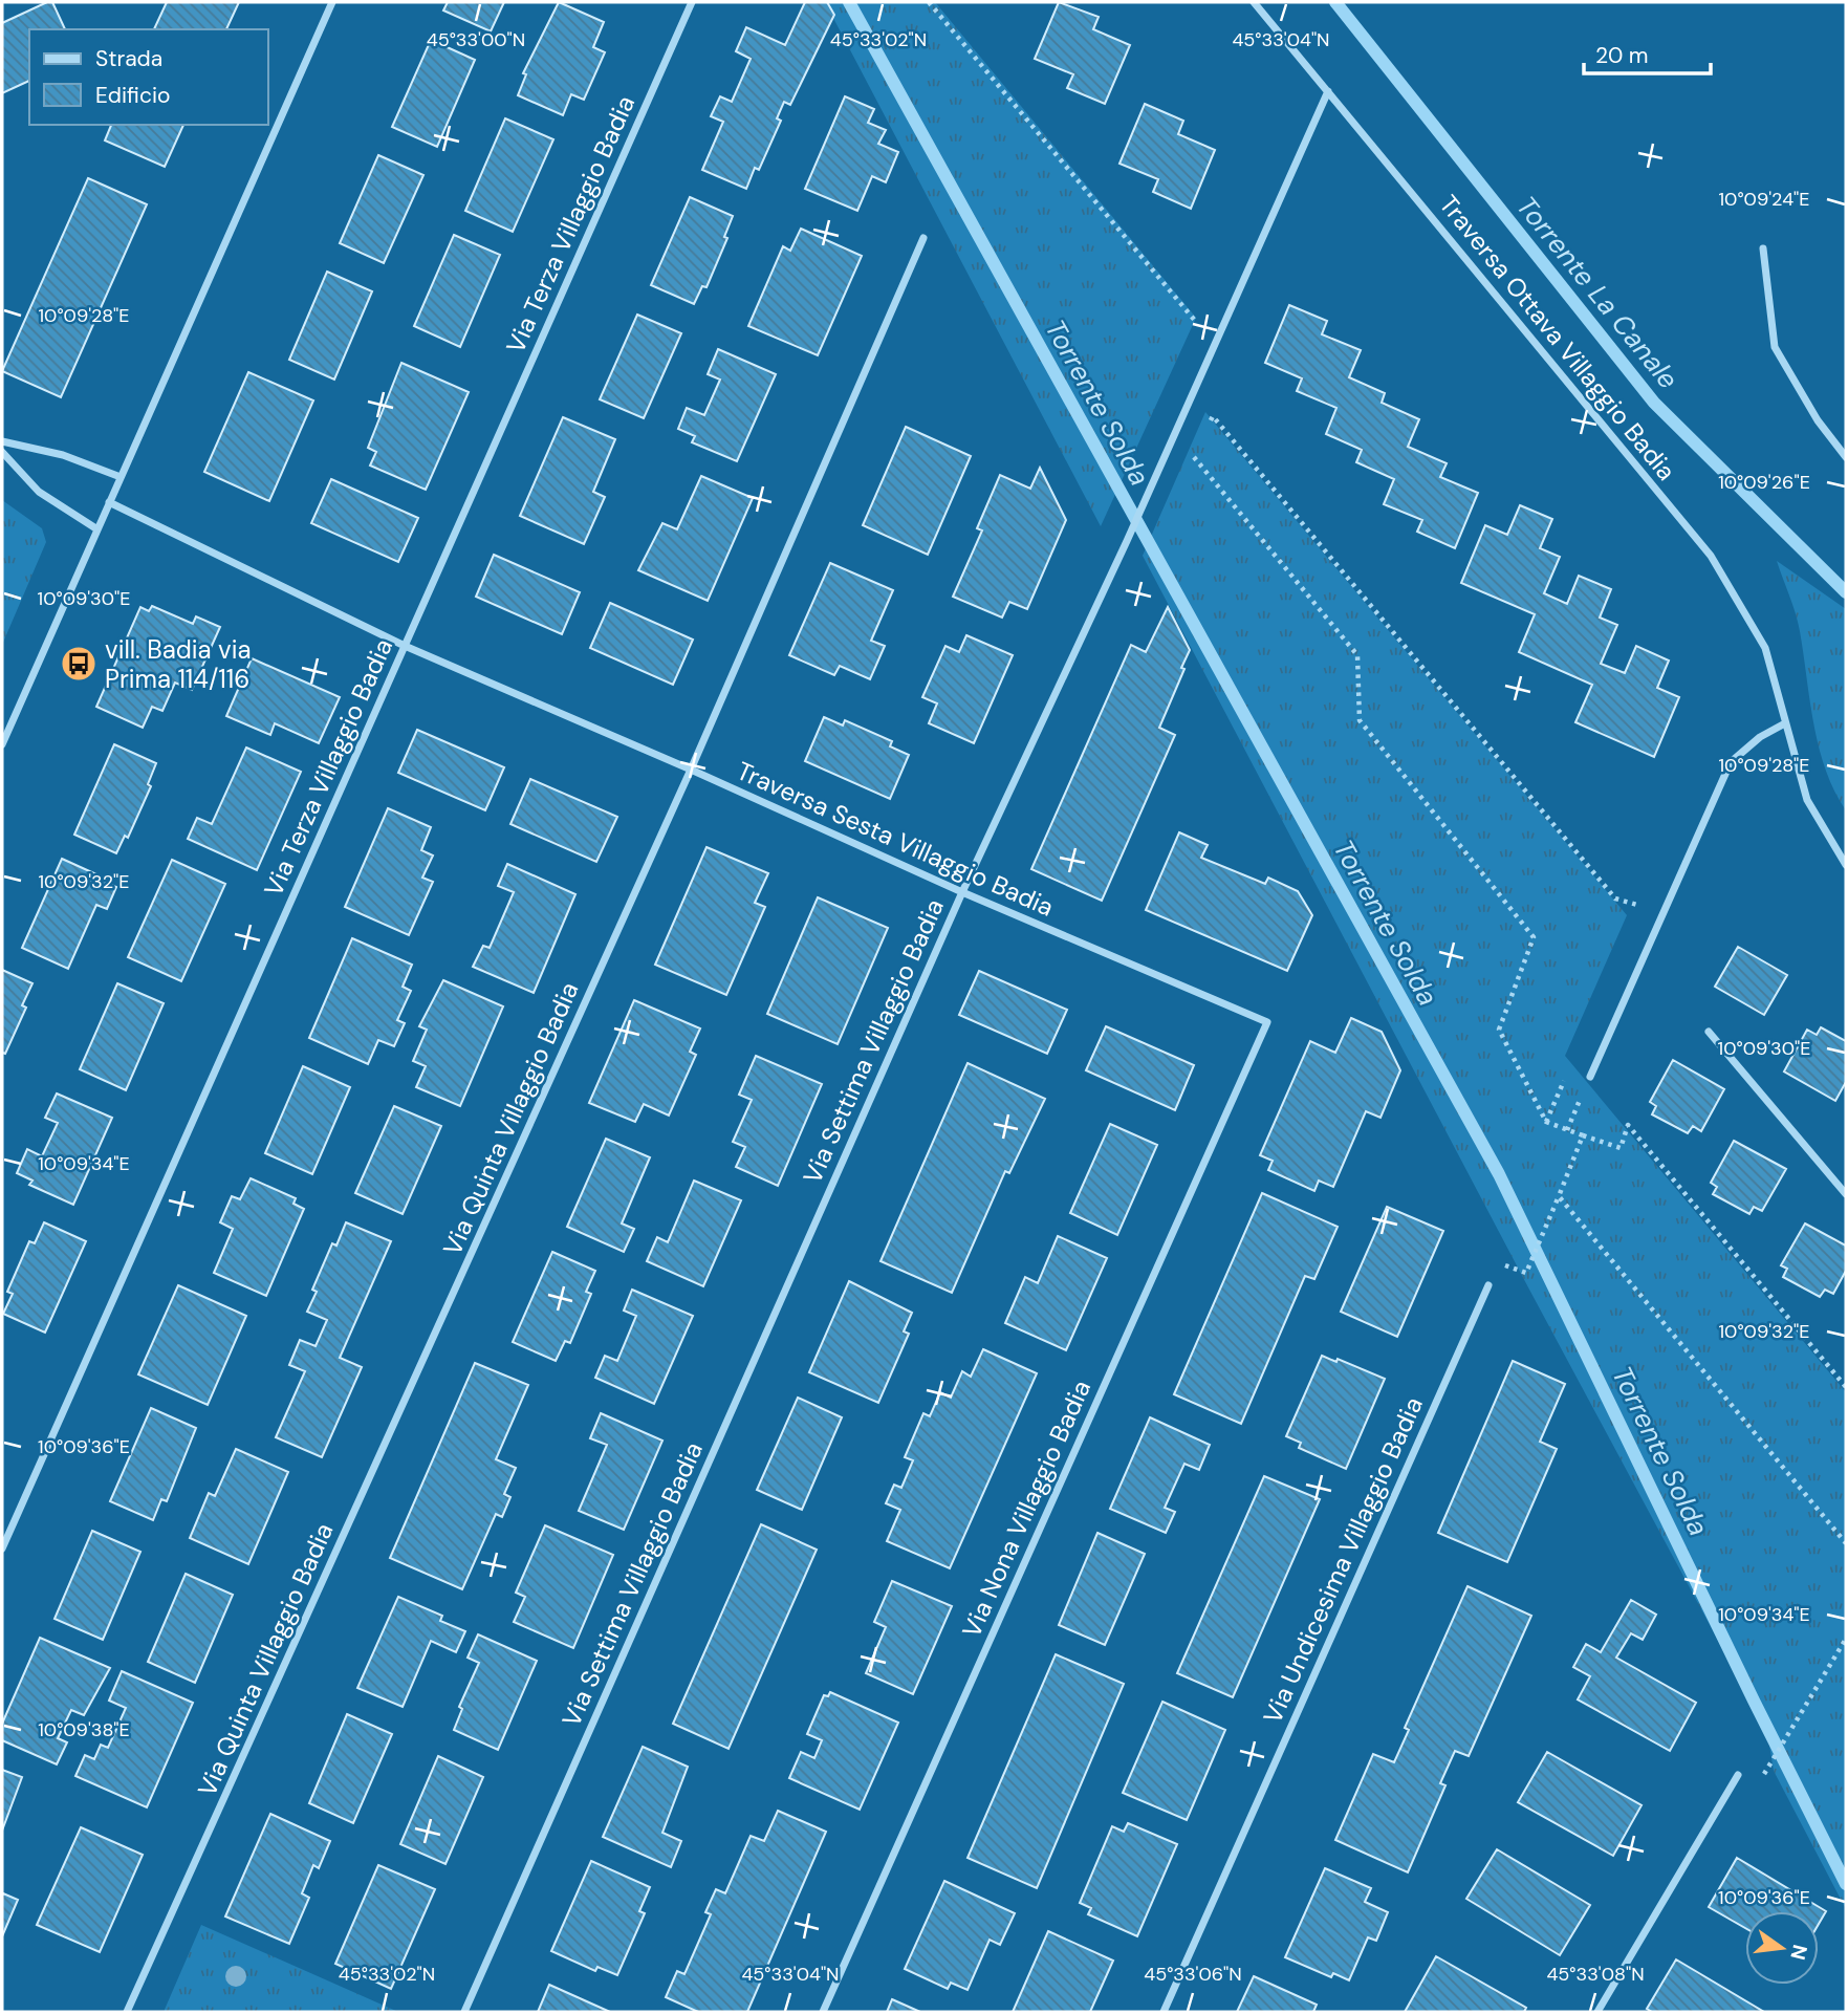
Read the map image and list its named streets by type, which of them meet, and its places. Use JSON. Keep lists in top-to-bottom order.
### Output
{
  "streets": {
    "street": [
      "Via Terza Villaggio Badia",
      "Traversa Ottava Villaggio Badia",
      "Traversa Sesta Villaggio Badia",
      "Via Settima Villaggio Badia",
      "Via Quinta Villaggio Badia",
      "Via Nona Villaggio Badia",
      "Via Undicesima Villaggio Badia"
    ]
  },
  "crossings": [
    ["Via Terza Villaggio Badia", "Traversa Sesta Villaggio Badia"],
    ["Traversa Ottava Villaggio Badia", "Via Settima Villaggio Badia"],
    ["Traversa Sesta Villaggio Badia", "Via Settima Villaggio Badia"],
    ["Traversa Sesta Villaggio Badia", "Via Quinta Villaggio Badia"],
    ["Traversa Sesta Villaggio Badia", "Via Nona Villaggio Badia"]
  ],
  "water": ["Torrente La Canale", "Torrente Solda"],
  "places": {
    "bus stop": ["vill. Badia via Prima 114/116"]
  },
  "legend": ["Strada", "Edificio"],
  "scale_bar": "20 m",
  "north": "right",
  "coordinates": [
    "45°33'00\"N",
    "45°33'02\"N",
    "45°33'04\"N",
    "10°09'24\"E",
    "10°09'28\"E",
    "10°09'26\"E",
    "10°09'30\"E",
    "10°09'32\"E",
    "10°09'34\"E",
    "10°09'36\"E",
    "10°09'38\"E",
    "45°33'06\"N",
    "45°33'08\"N"
  ]
}
